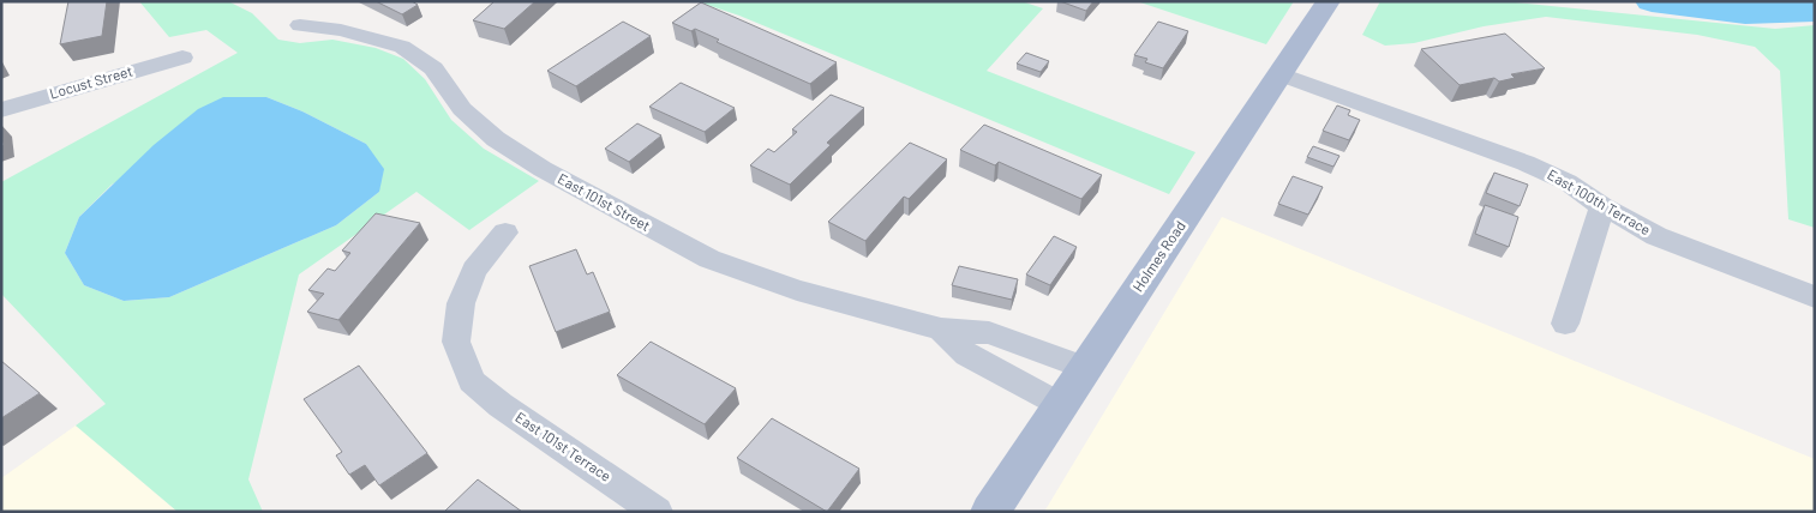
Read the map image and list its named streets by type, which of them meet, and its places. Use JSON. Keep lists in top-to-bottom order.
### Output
{
  "streets": {
    "main road": ["Holmes Road"],
    "street": [
      "Locust Street",
      "East 101st Street",
      "East 100th Terrace",
      "East 101st Terrace"
    ]
  },
  "crossings": [
    ["East 101st Street", "Holmes Road"],
    ["East 100th Terrace", "Holmes Road"]
  ]
}
